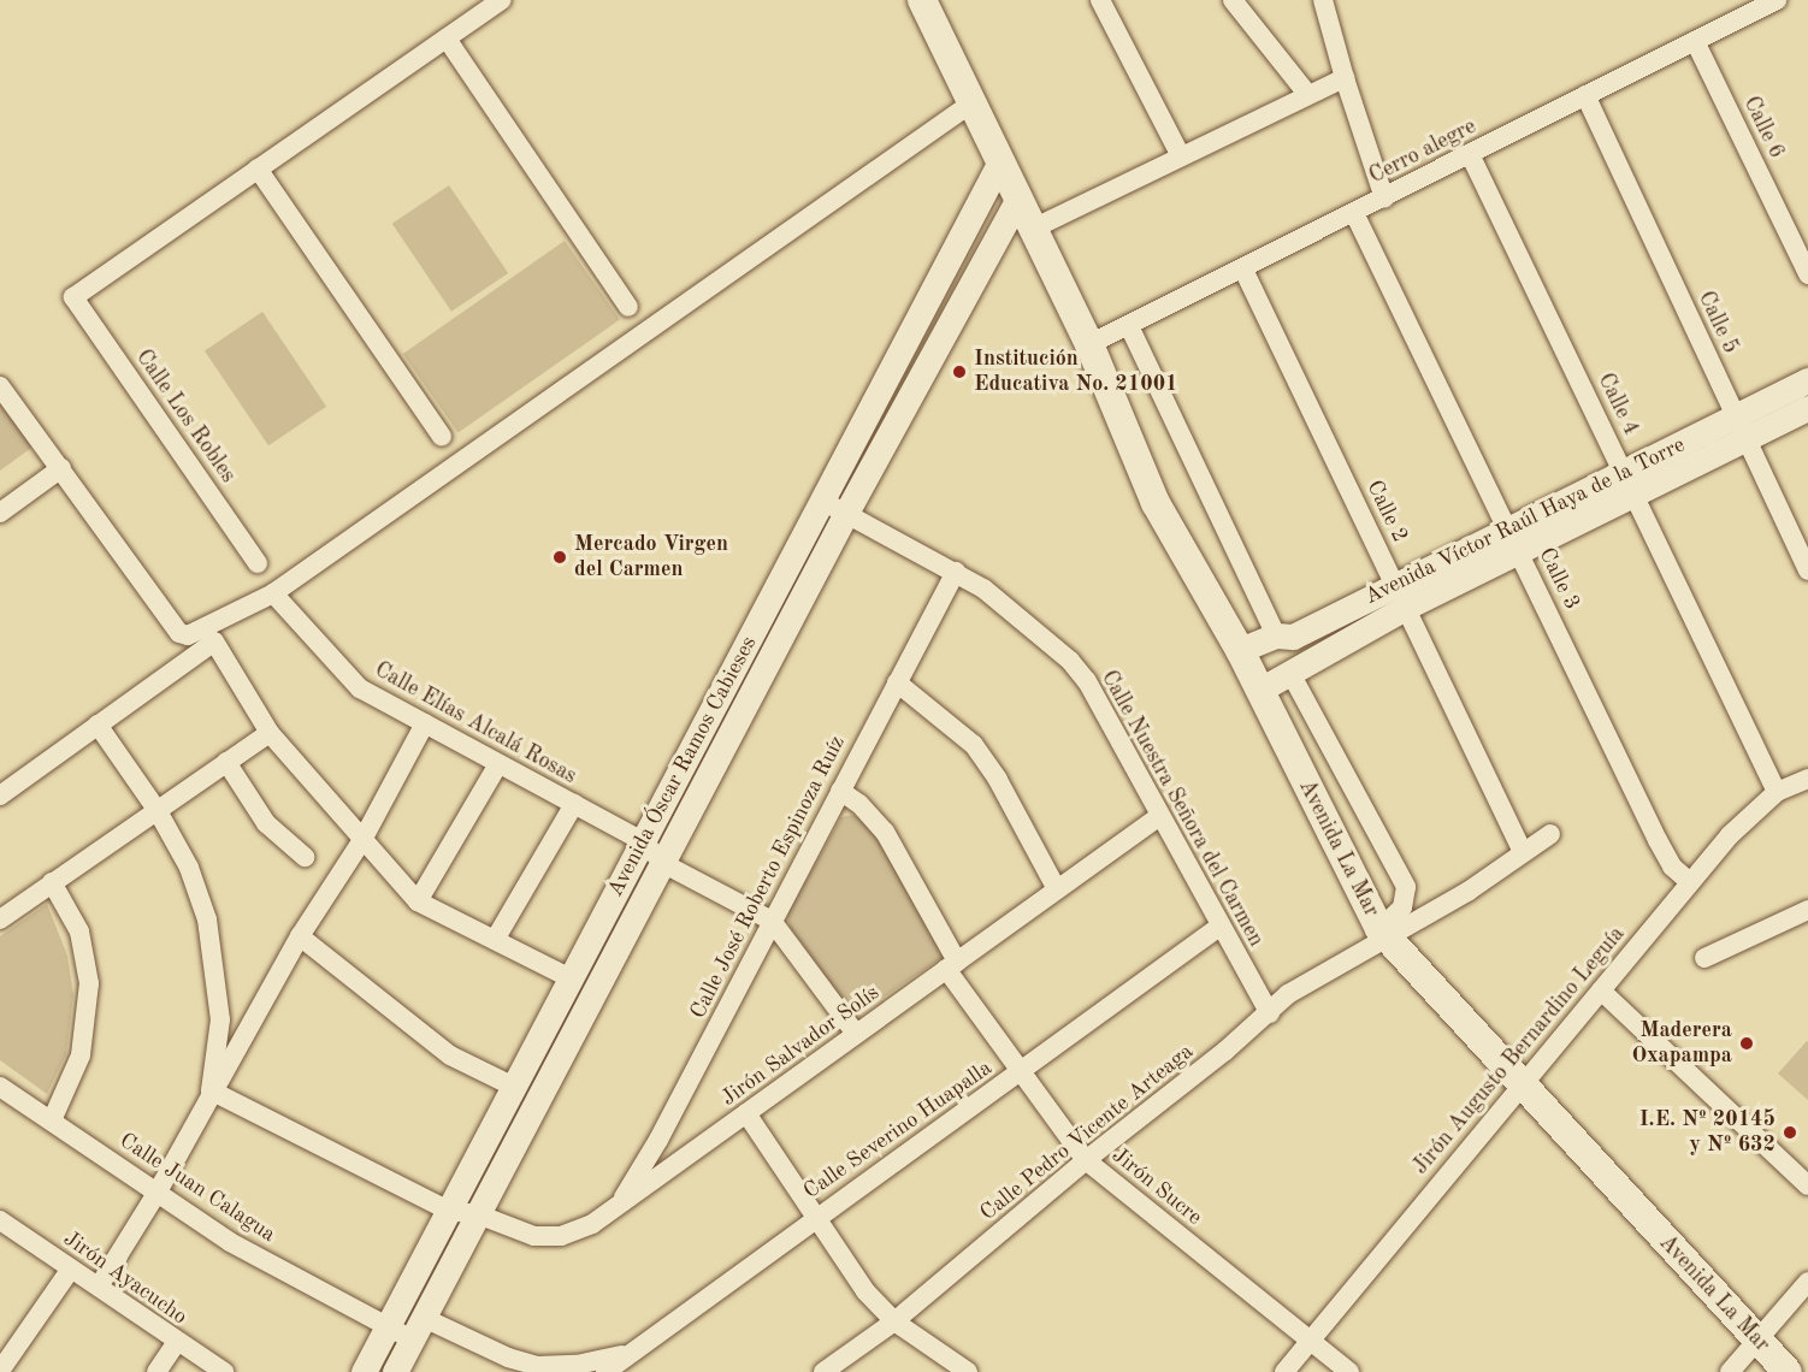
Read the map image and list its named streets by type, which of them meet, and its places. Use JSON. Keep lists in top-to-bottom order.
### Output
{
  "streets": {
    "main road": ["Avenida La Mar"],
    "street": [
      "Calle 6",
      "Cerro alegre",
      "Calle 5",
      "Calle 4",
      "Calle Los Robles",
      "Calle 2",
      "Avenida Víctor Raúl Haya de la Torre",
      "Calle 3",
      "Calle Elías Alcalá Rosas",
      "Avenida Óscar Ramos Cabieses",
      "Calle Nuestra Señora del Carmen",
      "Calle José Roberto Espinoza Ruíz",
      "Jirón Salvador Solís",
      "Jirón Augusto Bernardino Leguía",
      "Calle Severino Huapalla",
      "Calle Pedro Vicente Arteaga",
      "Jirón Sucre",
      "Calle Juan Calagua",
      "Jirón Ayacucho"
    ]
  },
  "crossings": [
    ["Calle 6", "Cerro alegre"],
    ["Cerro alegre", "Calle 5"],
    ["Cerro alegre", "Calle 4"],
    ["Cerro alegre", "Calle 2"],
    ["Cerro alegre", "Calle 3"],
    ["Cerro alegre", "Avenida La Mar"],
    ["Calle 5", "Avenida Víctor Raúl Haya de la Torre"],
    ["Calle 4", "Avenida Víctor Raúl Haya de la Torre"],
    ["Calle 4", "Jirón Augusto Bernardino Leguía"],
    ["Calle 2", "Avenida Víctor Raúl Haya de la Torre"],
    ["Calle 2", "Calle Pedro Vicente Arteaga"],
    ["Avenida Víctor Raúl Haya de la Torre", "Calle 3"],
    ["Avenida Víctor Raúl Haya de la Torre", "Avenida La Mar"],
    ["Calle 3", "Jirón Augusto Bernardino Leguía"],
    ["Calle Elías Alcalá Rosas", "Avenida Óscar Ramos Cabieses"],
    ["Calle Elías Alcalá Rosas", "Calle José Roberto Espinoza Ruíz"],
    ["Avenida Óscar Ramos Cabieses", "Calle Nuestra Señora del Carmen"],
    ["Avenida Óscar Ramos Cabieses", "Avenida La Mar"],
    ["Avenida Óscar Ramos Cabieses", "Jirón Salvador Solís"],
    ["Avenida Óscar Ramos Cabieses", "Calle Juan Calagua"],
    ["Calle Nuestra Señora del Carmen", "Calle José Roberto Espinoza Ruíz"],
    ["Calle Nuestra Señora del Carmen", "Jirón Salvador Solís"],
    ["Calle Nuestra Señora del Carmen", "Calle Severino Huapalla"],
    ["Calle Nuestra Señora del Carmen", "Calle Pedro Vicente Arteaga"],
    ["Avenida La Mar", "Jirón Augusto Bernardino Leguía"],
    ["Avenida La Mar", "Calle Pedro Vicente Arteaga"],
    ["Calle José Roberto Espinoza Ruíz", "Jirón Salvador Solís"],
    ["Calle José Roberto Espinoza Ruíz", "Jirón Sucre"],
    ["Jirón Salvador Solís", "Jirón Sucre"],
    ["Jirón Augusto Bernardino Leguía", "Jirón Sucre"],
    ["Calle Severino Huapalla", "Jirón Sucre"],
    ["Calle Pedro Vicente Arteaga", "Jirón Sucre"]
  ],
  "places": [
    "Institución Educativa No. 21001",
    "Mercado Virgen del Carmen",
    "Maderera Oxapampa",
    "I.E. Nº 20145 y Nº 632"
  ]
}
